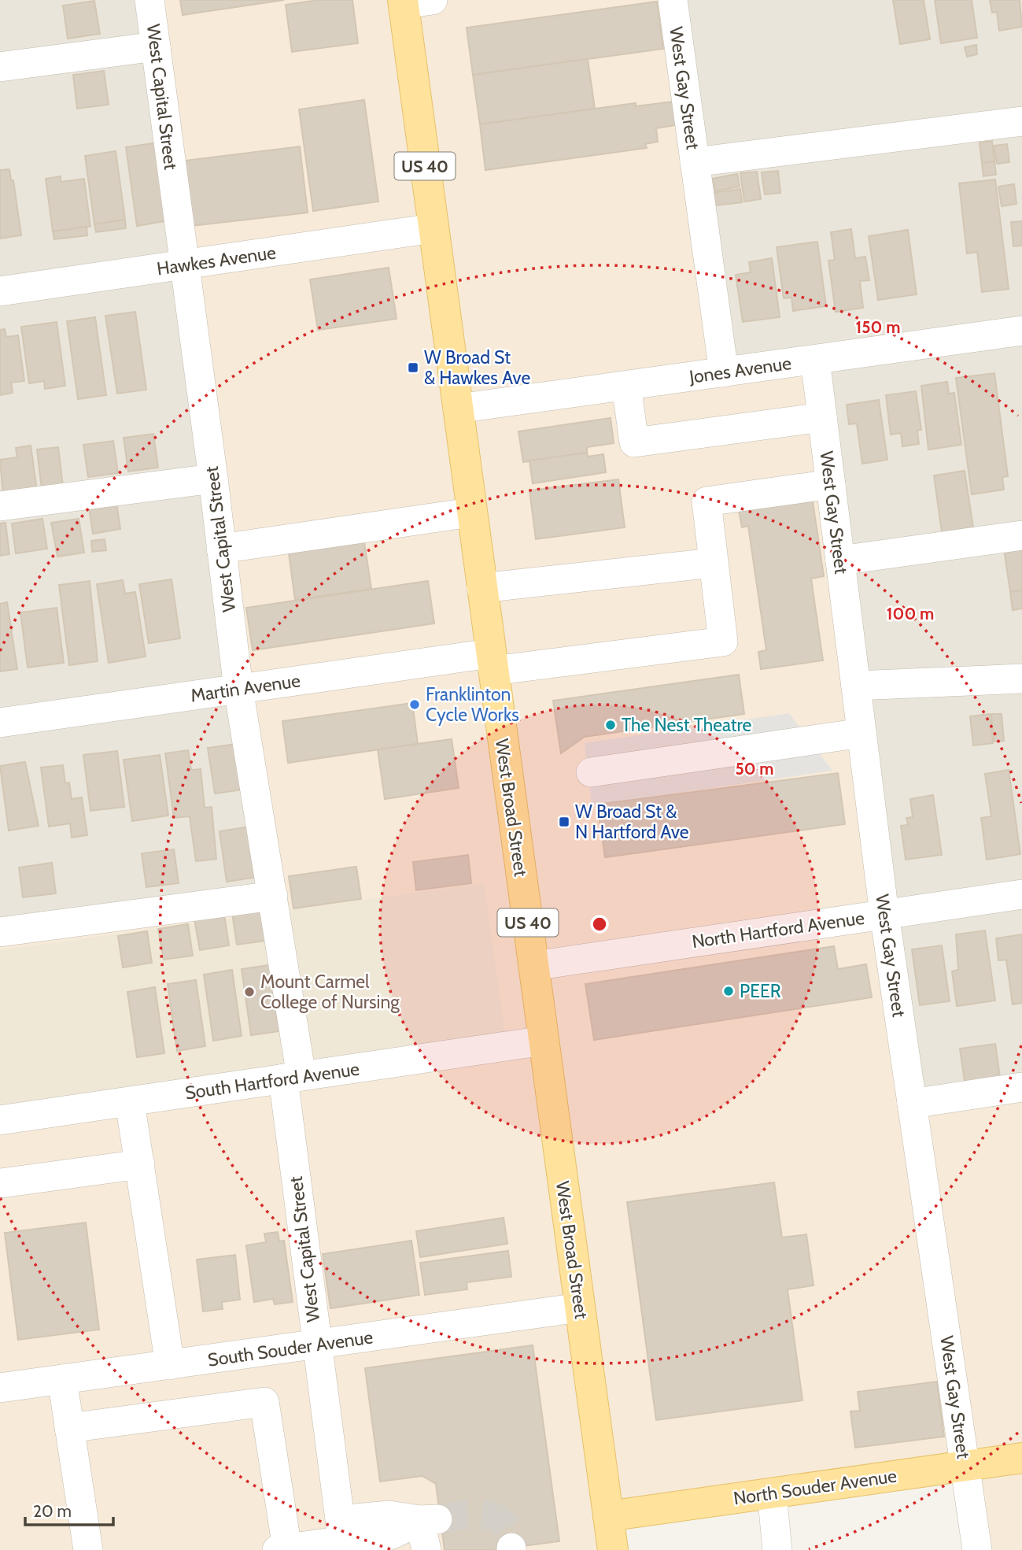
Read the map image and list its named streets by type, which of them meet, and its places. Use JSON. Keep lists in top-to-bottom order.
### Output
{
  "streets": {
    "main road": ["US 40", "West Broad Street", "North Souder Avenue"],
    "street": [
      "West Gay Street",
      "West Capital Street",
      "Hawkes Avenue",
      "Jones Avenue",
      "Martin Avenue",
      "North Hartford Avenue",
      "South Hartford Avenue",
      "South Souder Avenue"
    ]
  },
  "crossings": [
    ["West Gay Street", "Jones Avenue"],
    ["West Gay Street", "North Hartford Avenue"],
    ["West Gay Street", "North Souder Avenue"],
    ["West Capital Street", "Hawkes Avenue"],
    ["West Capital Street", "Martin Avenue"],
    ["West Capital Street", "South Hartford Avenue"],
    ["West Capital Street", "South Souder Avenue"],
    ["Hawkes Avenue", "West Broad Street"],
    ["Jones Avenue", "West Broad Street"],
    ["Martin Avenue", "West Broad Street"],
    ["West Broad Street", "North Hartford Avenue"],
    ["West Broad Street", "South Hartford Avenue"],
    ["West Broad Street", "South Souder Avenue"],
    ["West Broad Street", "North Souder Avenue"]
  ],
  "places": {
    "transit": ["W Broad St & Hawkes Ave", "W Broad St & N Hartford Ave"],
    "other": [
      "Franklinton Cycle Works",
      "The Nest Theatre",
      "PEER",
      "Mount Carmel College of Nursing"
    ]
  },
  "scale_bar": "20 m",
  "rings": ["150 m", "100 m", "50 m"]
}
